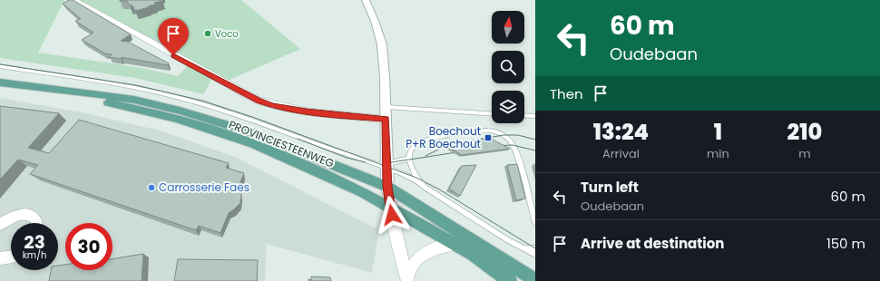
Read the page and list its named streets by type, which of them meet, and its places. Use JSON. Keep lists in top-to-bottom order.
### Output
{
  "streets": {
    "main road": ["PROVINCIESTEENWEG"]
  },
  "places": {
    "other": ["Voco", "Carrosserie Faes"],
    "transit": ["Boechout P+R Boechout"]
  },
  "north": "top",
  "page": {
    "turn": ["60 m", "Oudebaan"],
    "then": "Then",
    "eta": [
      "13:24",
      "Arrival",
      "1",
      "min",
      "210",
      "m"
    ],
    "list": [
      {
        "name": "Turn left",
        "note": "Oudebaan",
        "value": "60 m"
      },
      {
        "name": "Arrive at destination",
        "value": "150 m"
      }
    ],
    "speed": "23 km/h",
    "limit": "30"
  }
}
